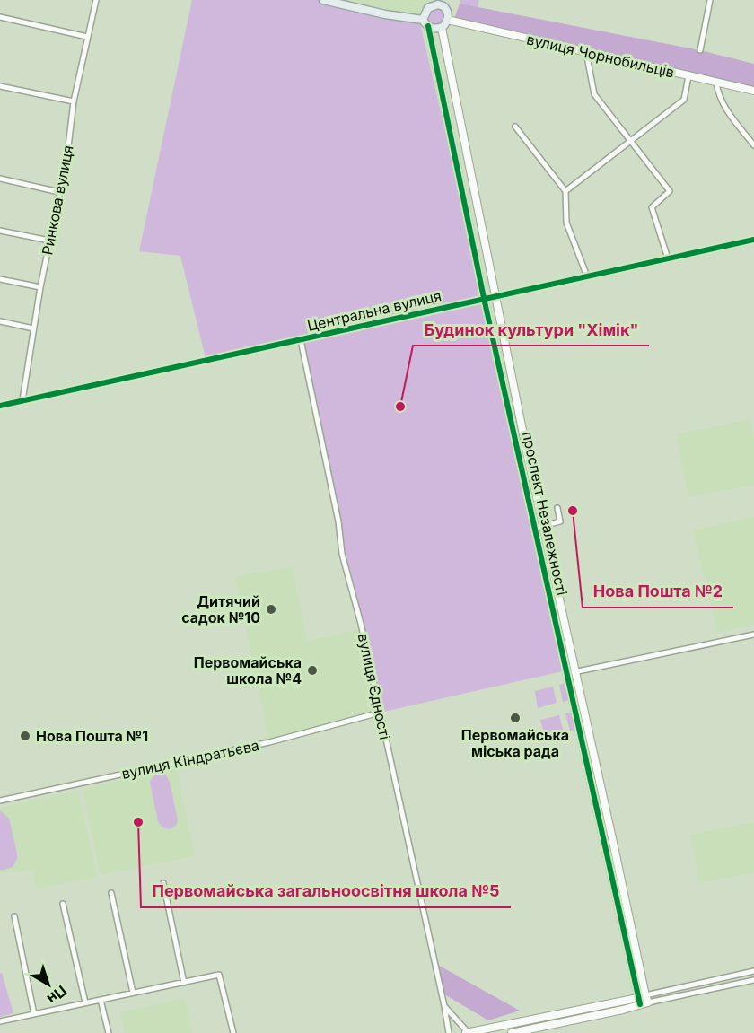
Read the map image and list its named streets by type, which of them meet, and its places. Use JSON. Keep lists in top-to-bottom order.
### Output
{
  "streets": {
    "street": [
      "вулиця Чорнобильців",
      "Ринкова вулиця",
      "Центральна вулиця",
      "проспект Незалежності",
      "вулиця Єдності",
      "вулиця Кіндратьєва"
    ]
  },
  "crossings": [
    ["вулиця Чорнобильців", "проспект Незалежності"],
    ["Ринкова вулиця", "Центральна вулиця"],
    ["Центральна вулиця", "проспект Незалежності"],
    ["Центральна вулиця", "вулиця Єдності"],
    ["вулиця Єдності", "вулиця Кіндратьєва"]
  ],
  "places": [
    "Будинок культури \"Хімік\"",
    "Нова Пошта №2",
    "Дитячий садок №10",
    "Первомайська школа №4",
    "Первомайська мiська рада",
    "Нова Пошта №1",
    "Первомайська загальноосвітня школа №5"
  ],
  "north": "bottom right"
}
